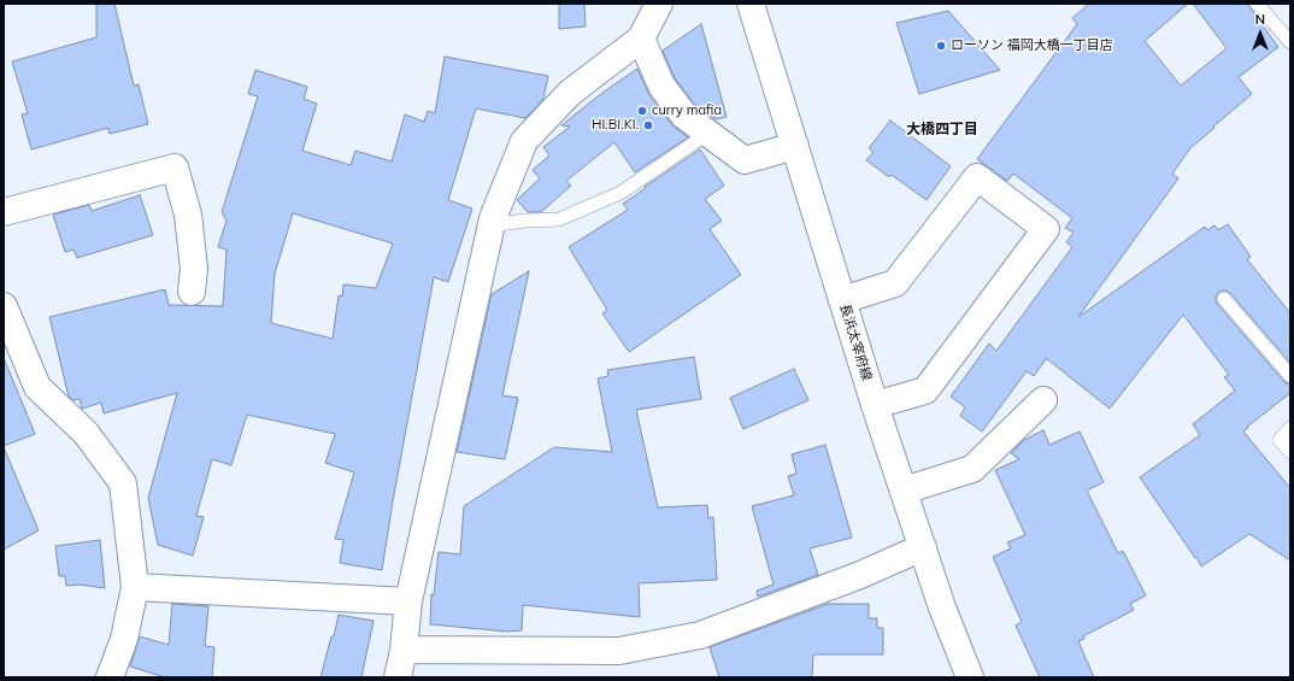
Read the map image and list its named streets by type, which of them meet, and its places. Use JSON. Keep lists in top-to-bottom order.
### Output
{
  "streets": {
    "street": ["長浜太宰府線"]
  },
  "districts": ["大橋四丁目"],
  "places": ["ローソン 福岡大橋一丁目店", "curry mafia", "HI.BI.KI."],
  "north": "top"
}
